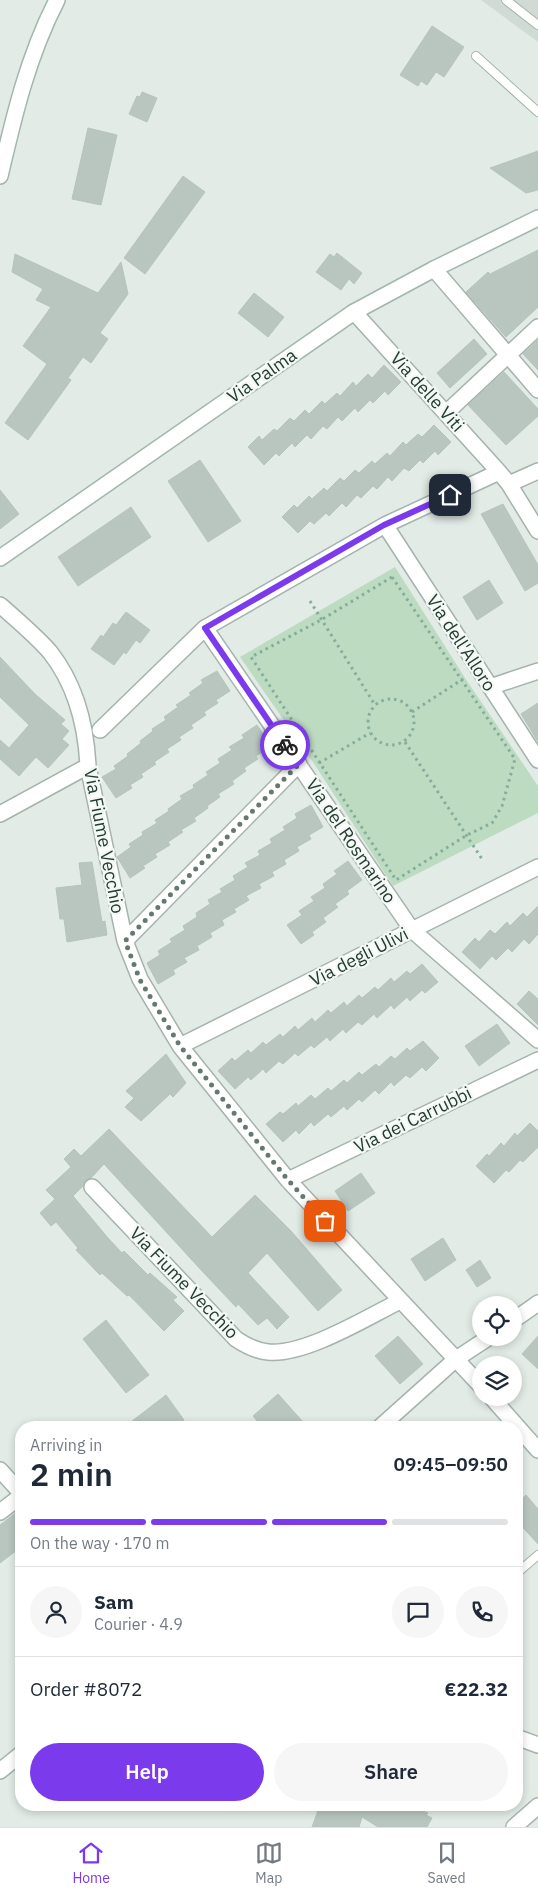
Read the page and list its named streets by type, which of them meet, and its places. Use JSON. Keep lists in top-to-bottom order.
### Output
{
  "streets": {
    "street": [
      "Via Palma",
      "Via delle Viti",
      "Via dell'Alloro",
      "Via Fiume Vecchio",
      "Via del Rosmarino",
      "Via degli Ulivi",
      "Via dei Carrubbi"
    ]
  },
  "crossings": [
    ["Via Palma", "Via delle Viti"],
    ["Via Fiume Vecchio", "Via degli Ulivi"],
    ["Via Fiume Vecchio", "Via dei Carrubbi"],
    ["Via del Rosmarino", "Via degli Ulivi"]
  ],
  "page": {
    "heading": ["2 min", "Arriving in", "09:45–09:50"],
    "panel": [
      "Sam",
      "Courier · 4.9",
      "Order #8072",
      "€22.32"
    ],
    "bar": "On the way · 170 m",
    "buttons": ["Help", "Share"],
    "tabs": ["Home", "Map", "Saved"]
  }
}
